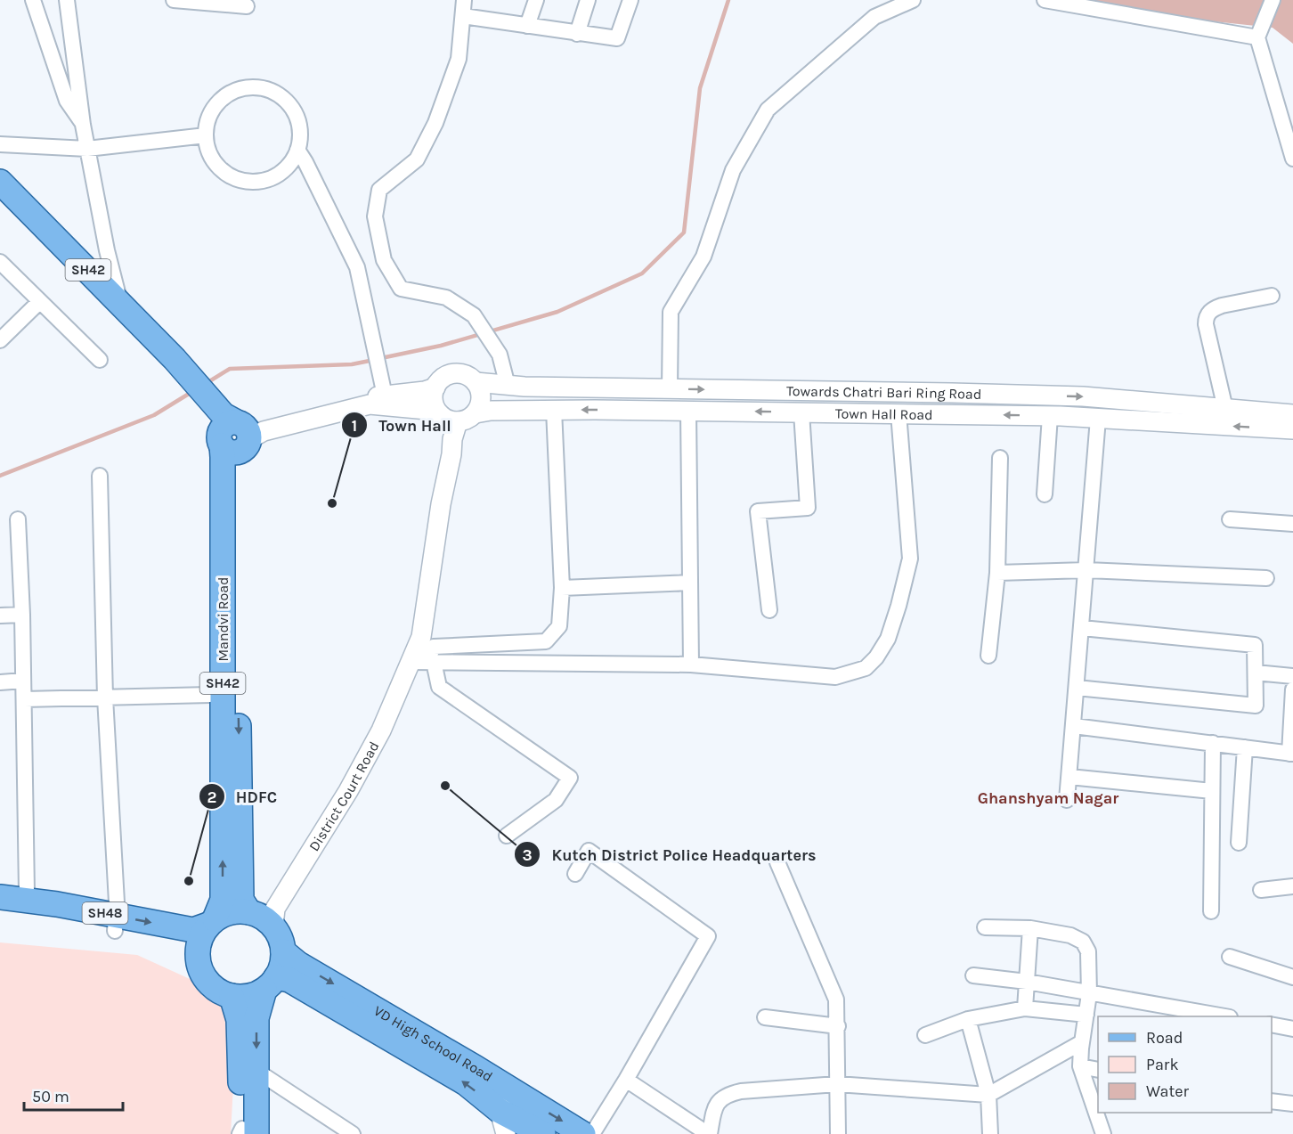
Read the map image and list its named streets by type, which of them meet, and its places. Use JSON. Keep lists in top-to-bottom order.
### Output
{
  "streets": {
    "main road": [
      "SH42",
      "Mandvi Road",
      "SH48",
      "VD High School Road"
    ],
    "street": ["Towards Chatri Bari Ring Road", "Town Hall Road", "District Court Road"]
  },
  "crossings": [
    ["SH42", "Town Hall Road"],
    ["SH42", "Mandvi Road"],
    ["Towards Chatri Bari Ring Road", "Town Hall Road"],
    ["Towards Chatri Bari Ring Road", "District Court Road"],
    ["Town Hall Road", "Mandvi Road"],
    ["Town Hall Road", "District Court Road"],
    ["Mandvi Road", "District Court Road"],
    ["Mandvi Road", "SH48"],
    ["Mandvi Road", "VD High School Road"],
    ["District Court Road", "SH48"],
    ["District Court Road", "VD High School Road"],
    ["SH48", "VD High School Road"]
  ],
  "one_way": ["Towards Chatri Bari Ring Road"],
  "districts": ["Ghanshyam Nagar"],
  "places": ["Town Hall", "Kutch District Police Headquarters", "HDFC"],
  "legend": ["Road", "Park", "Water"],
  "scale_bar": "50 m"
}
